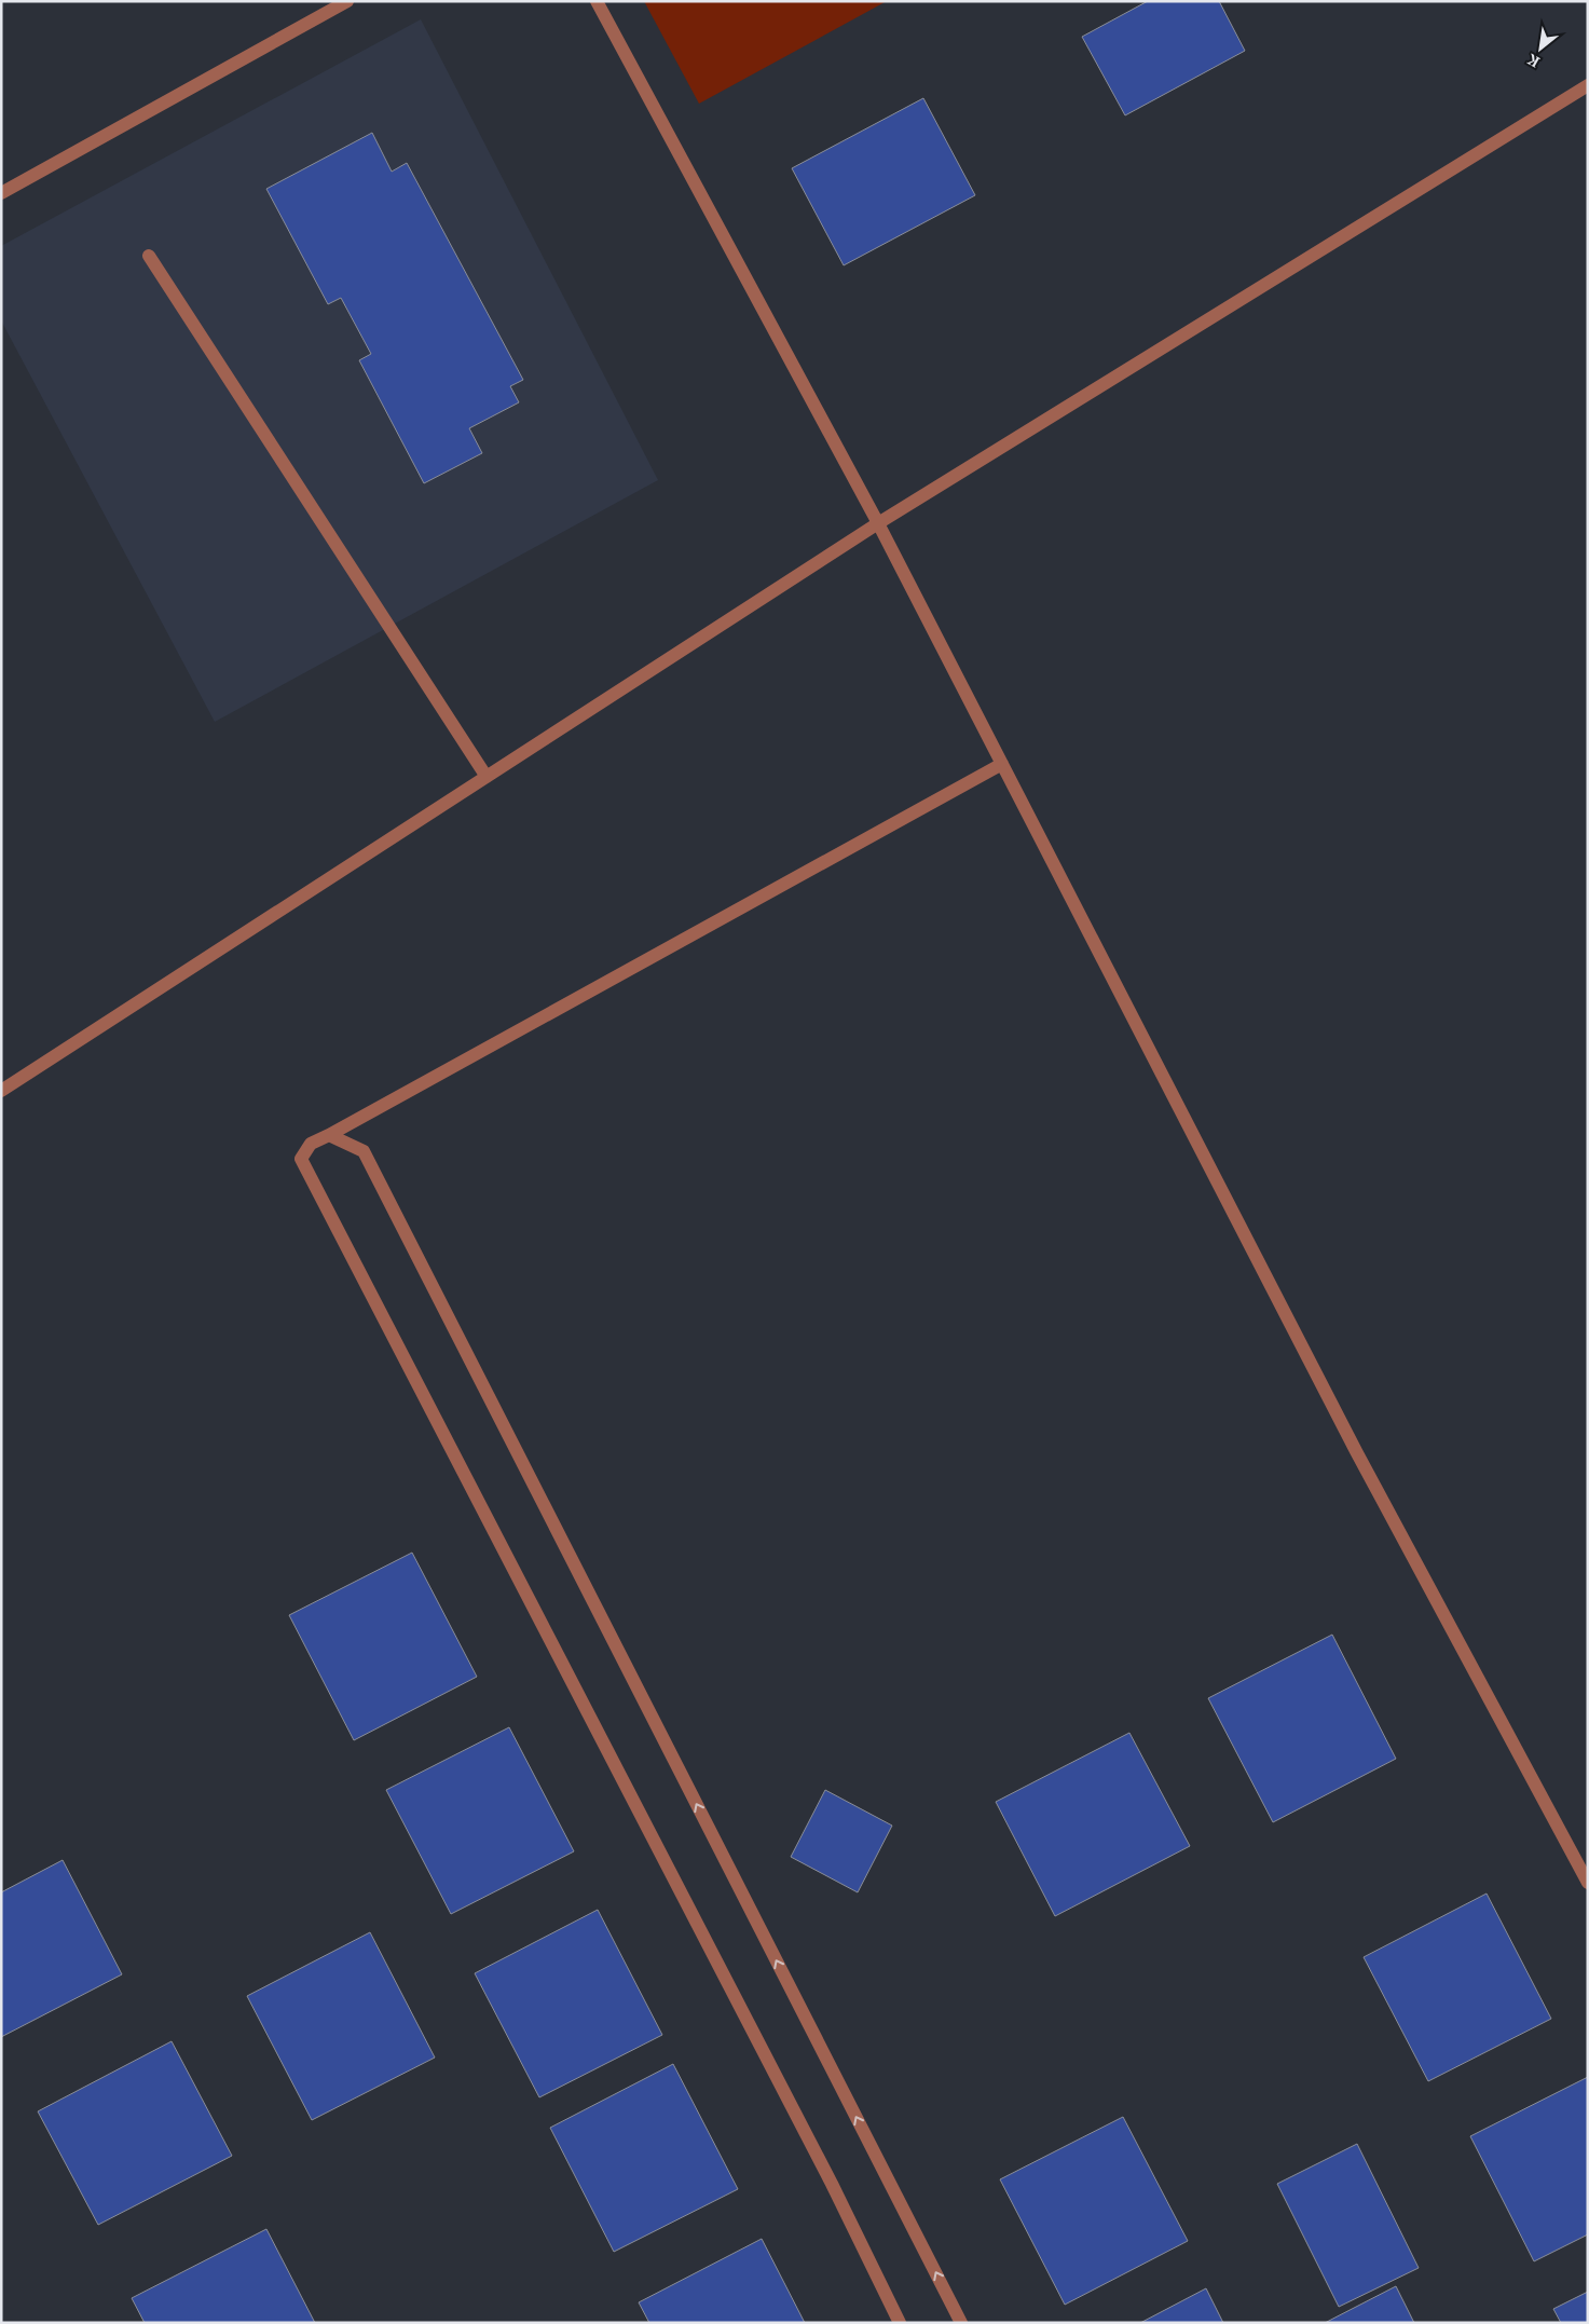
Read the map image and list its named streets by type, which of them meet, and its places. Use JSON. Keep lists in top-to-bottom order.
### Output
{
  "north": "bottom left"
}
